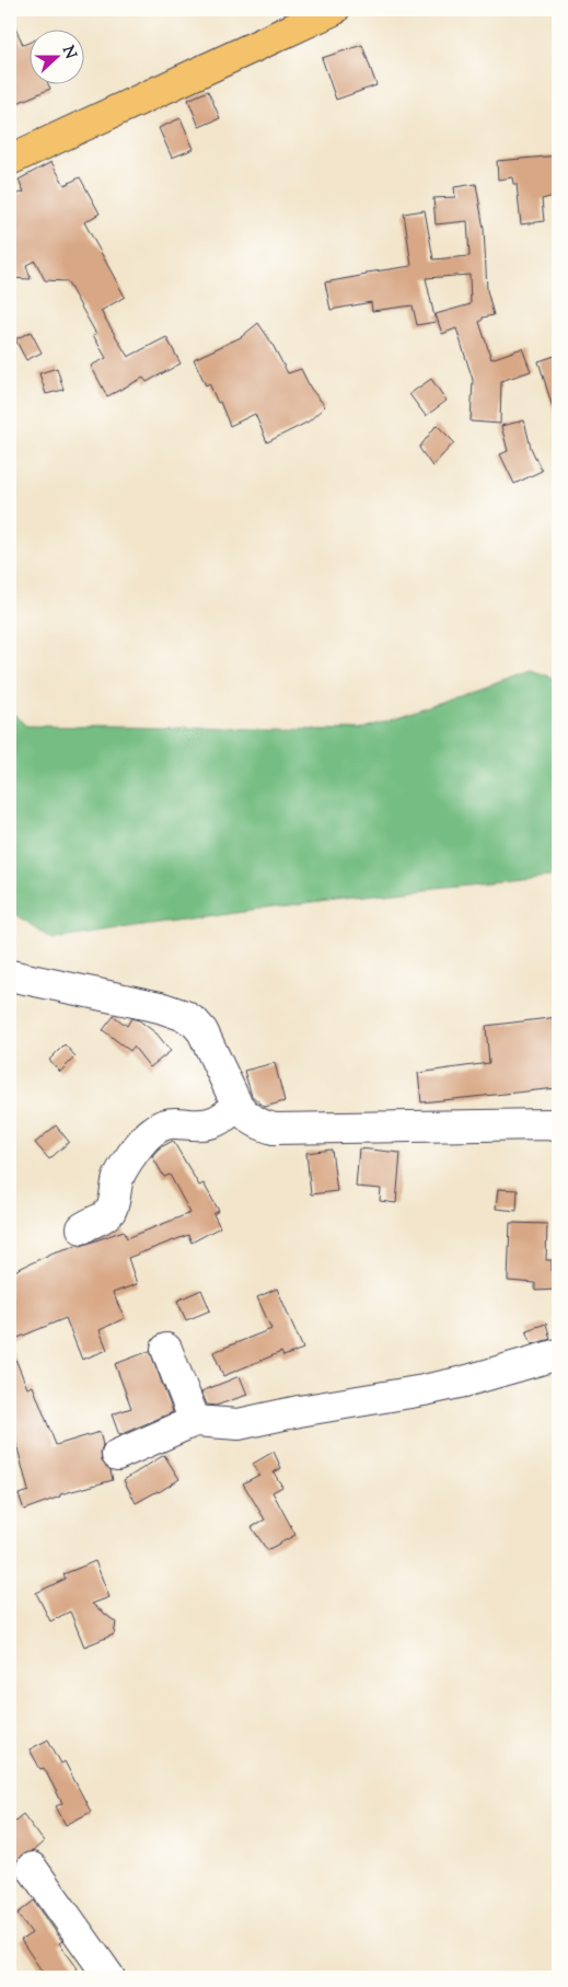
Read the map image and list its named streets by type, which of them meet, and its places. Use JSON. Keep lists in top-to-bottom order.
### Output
{
  "north": "right"
}
